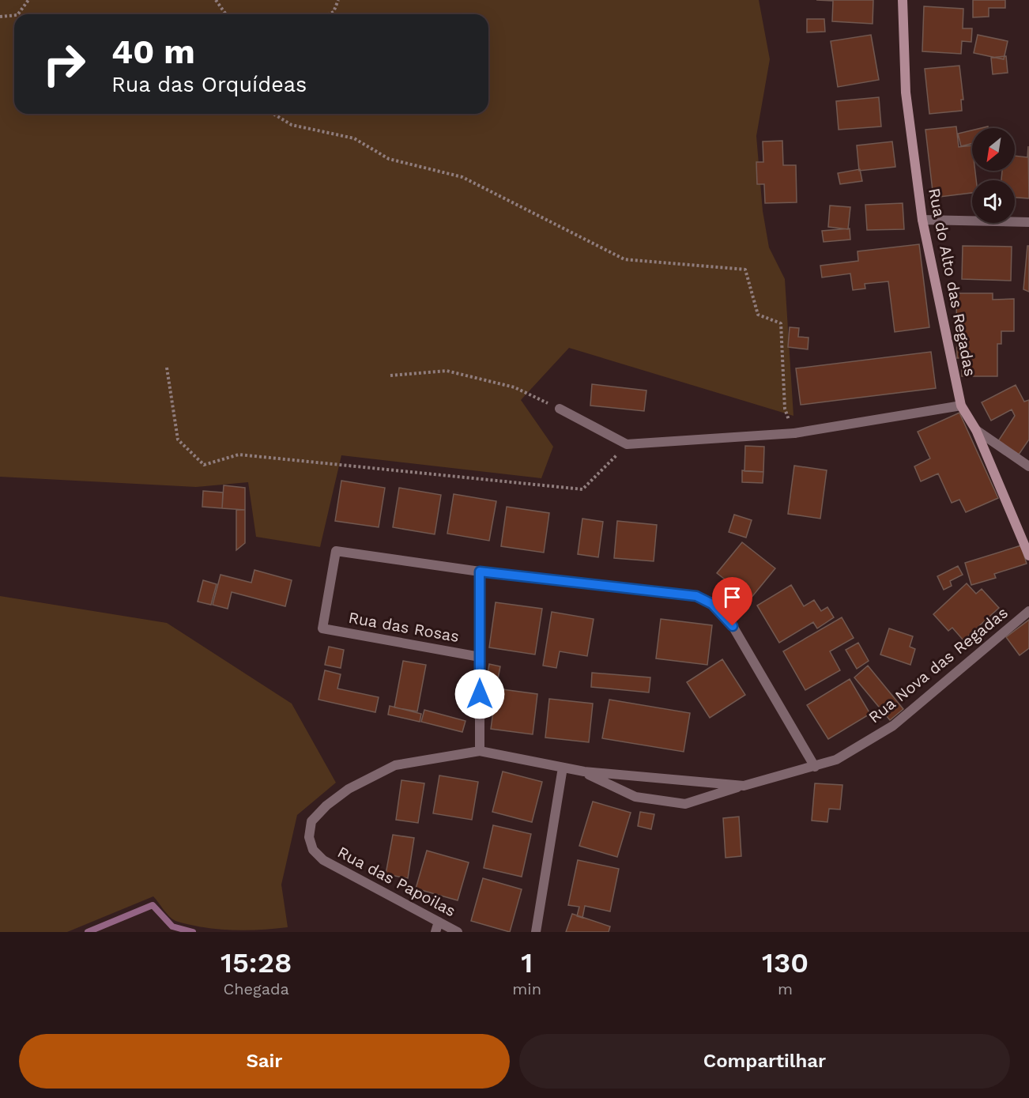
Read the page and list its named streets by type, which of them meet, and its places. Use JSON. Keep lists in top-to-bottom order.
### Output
{
  "streets": {
    "street": [
      "Rua do Alto das Regadas",
      "Rua das Rosas",
      "Rua Nova das Regadas",
      "Rua das Papoilas"
    ]
  },
  "north": "bottom left",
  "page": {
    "turn": ["40 m", "Rua das Orquídeas"],
    "eta": [
      "15:28",
      "Chegada",
      "1",
      "min",
      "130",
      "m"
    ],
    "buttons": ["Sair", "Compartilhar"]
  }
}
